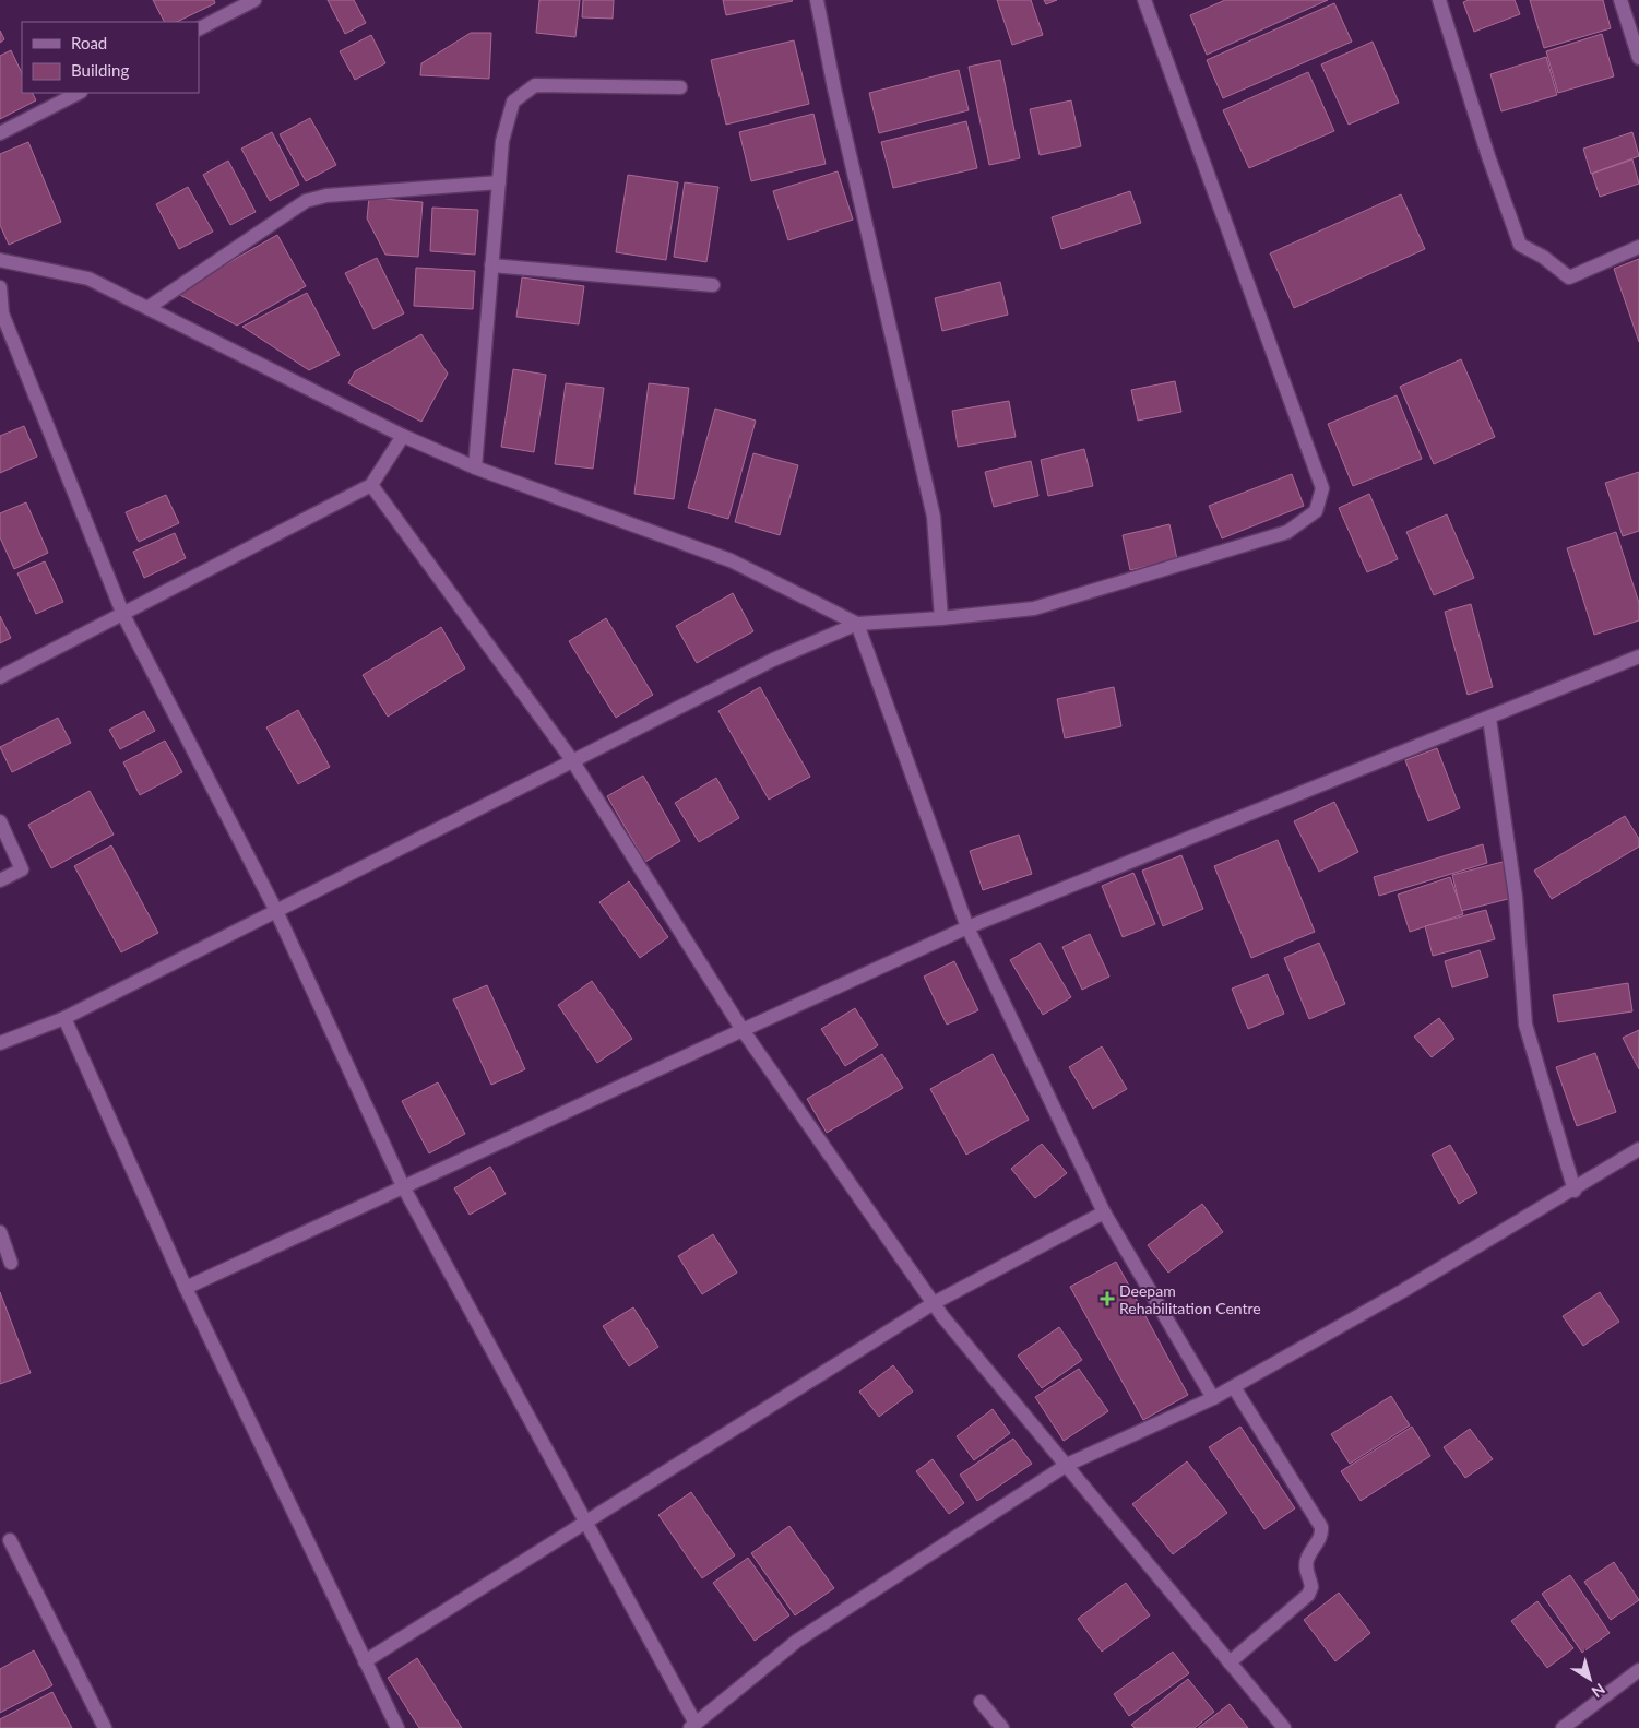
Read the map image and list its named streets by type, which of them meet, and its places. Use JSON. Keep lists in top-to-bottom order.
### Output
{
  "places": {
    "health": ["Deepam Rehabilitation Centre"]
  },
  "legend": ["Road", "Building"],
  "north": "bottom right"
}
